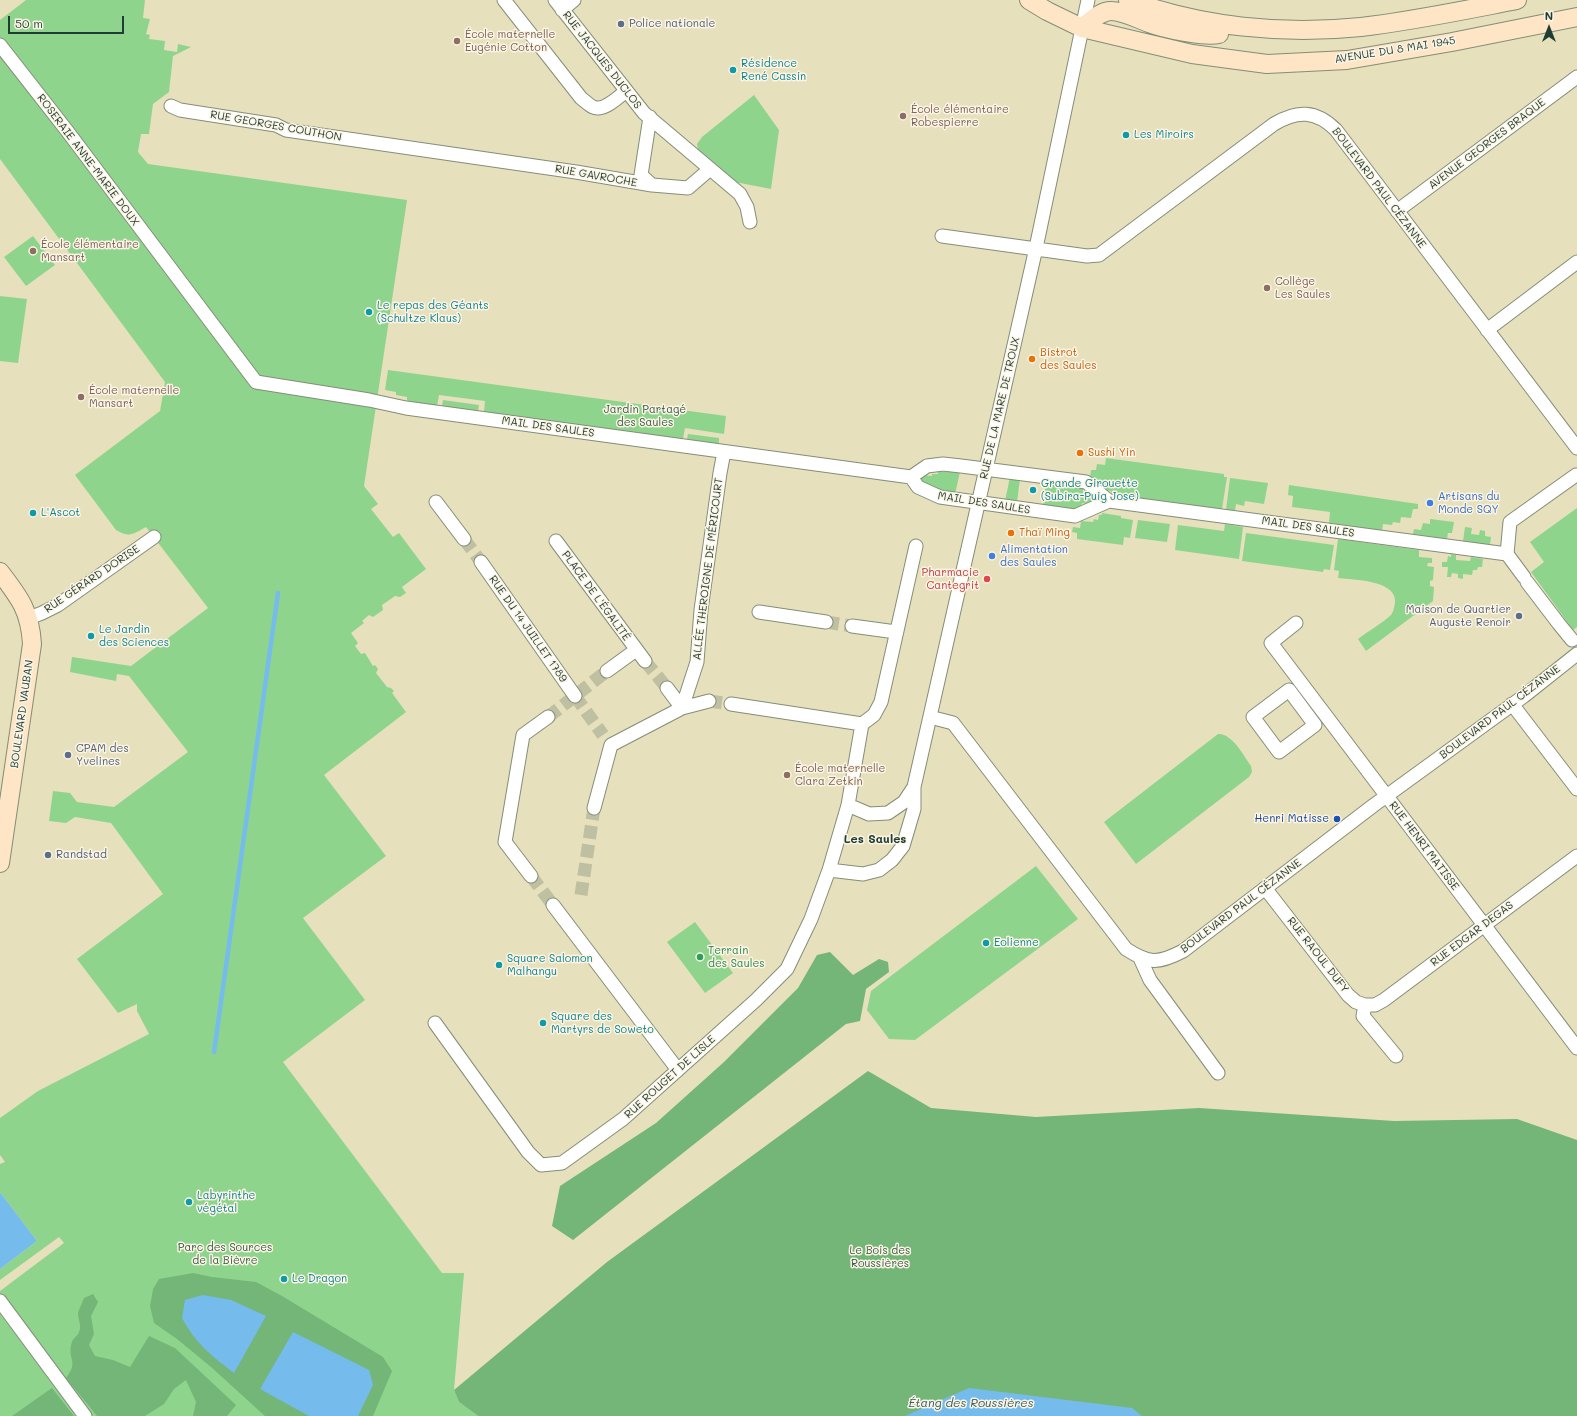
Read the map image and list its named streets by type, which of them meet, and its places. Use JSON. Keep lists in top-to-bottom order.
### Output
{
  "streets": {
    "main road": ["AVENUE DU 8 MAI 1945", "BOULEVARD VAUBAN"],
    "street": [
      "RUE JACQUES DUCLOS",
      "RUE GEORGES COUTHON",
      "AVENUE GEORGES BRAQUE",
      "ROSERAIE ANNE-MARIE DOUX",
      "RUE GAVROCHE",
      "BOULEVARD PAUL CÉZANNE",
      "RUE DE LA MARE DE TROUX",
      "MAIL DES SAULES",
      "ALLÉE THEROIGNE DE MÉRICOURT",
      "RUE GÉRARD DORISE",
      "PLACE DE L'ÉGALITÉ",
      "RUE DU 14 JUILLET 1789",
      "RUE HENRI MATISSE",
      "RUE EDGAR DEGAS",
      "RUE RAOUL DUFY",
      "RUE ROUGET DE LISLE"
    ]
  },
  "crossings": [
    ["AVENUE DU 8 MAI 1945", "RUE DE LA MARE DE TROUX"],
    ["RUE JACQUES DUCLOS", "RUE GAVROCHE"],
    ["RUE GEORGES COUTHON", "RUE GAVROCHE"],
    ["AVENUE GEORGES BRAQUE", "BOULEVARD PAUL CÉZANNE"],
    ["ROSERAIE ANNE-MARIE DOUX", "MAIL DES SAULES"],
    ["BOULEVARD PAUL CÉZANNE", "RUE DE LA MARE DE TROUX"],
    ["BOULEVARD PAUL CÉZANNE", "RUE HENRI MATISSE"],
    ["BOULEVARD PAUL CÉZANNE", "RUE RAOUL DUFY"],
    ["RUE DE LA MARE DE TROUX", "MAIL DES SAULES"],
    ["RUE DE LA MARE DE TROUX", "RUE ROUGET DE LISLE"],
    ["MAIL DES SAULES", "ALLÉE THEROIGNE DE MÉRICOURT"],
    ["RUE GÉRARD DORISE", "BOULEVARD VAUBAN"],
    ["RUE HENRI MATISSE", "RUE EDGAR DEGAS"],
    ["RUE EDGAR DEGAS", "RUE RAOUL DUFY"]
  ],
  "districts": ["Les Saules"],
  "water": ["Étang des Roussières"],
  "parks": ["Jardin Partagé des Saules", "Parc des Sources de la Bièvre", "Le Bois des Roussières"],
  "places": [
    "Police nationale",
    "École maternelle Eugénie Cotton",
    "Résidence René Cassin",
    "École élémentaire Robespierre",
    "Les Miroirs",
    "École élémentaire Mansart",
    "Collège Les Saules",
    "Le repas des Géants (Schultze Klaus)",
    "Bistrot des Saules",
    "École maternelle Mansart",
    "Sushi Yin",
    "Grande Girouette (Subira-Puig Jose)",
    "Artisans du Monde SQY",
    "L'Ascot",
    "Thaï Ming",
    "Alimentation des Saules",
    "Pharmacie Cantegrit",
    "Maison de Quartier Auguste Renoir",
    "Le Jardin des Sciences",
    "CPAM des Yvelines",
    "École maternelle Clara Zetkin",
    "Henri Matisse",
    "Randstad",
    "Eolienne",
    "Terrain des Saules",
    "Square Salomon Malhangu",
    "Square des Martyrs de Soweto",
    "Labyrinthe végétal",
    "Le Dragon"
  ],
  "scale_bar": "50 m",
  "north": "top"
}
